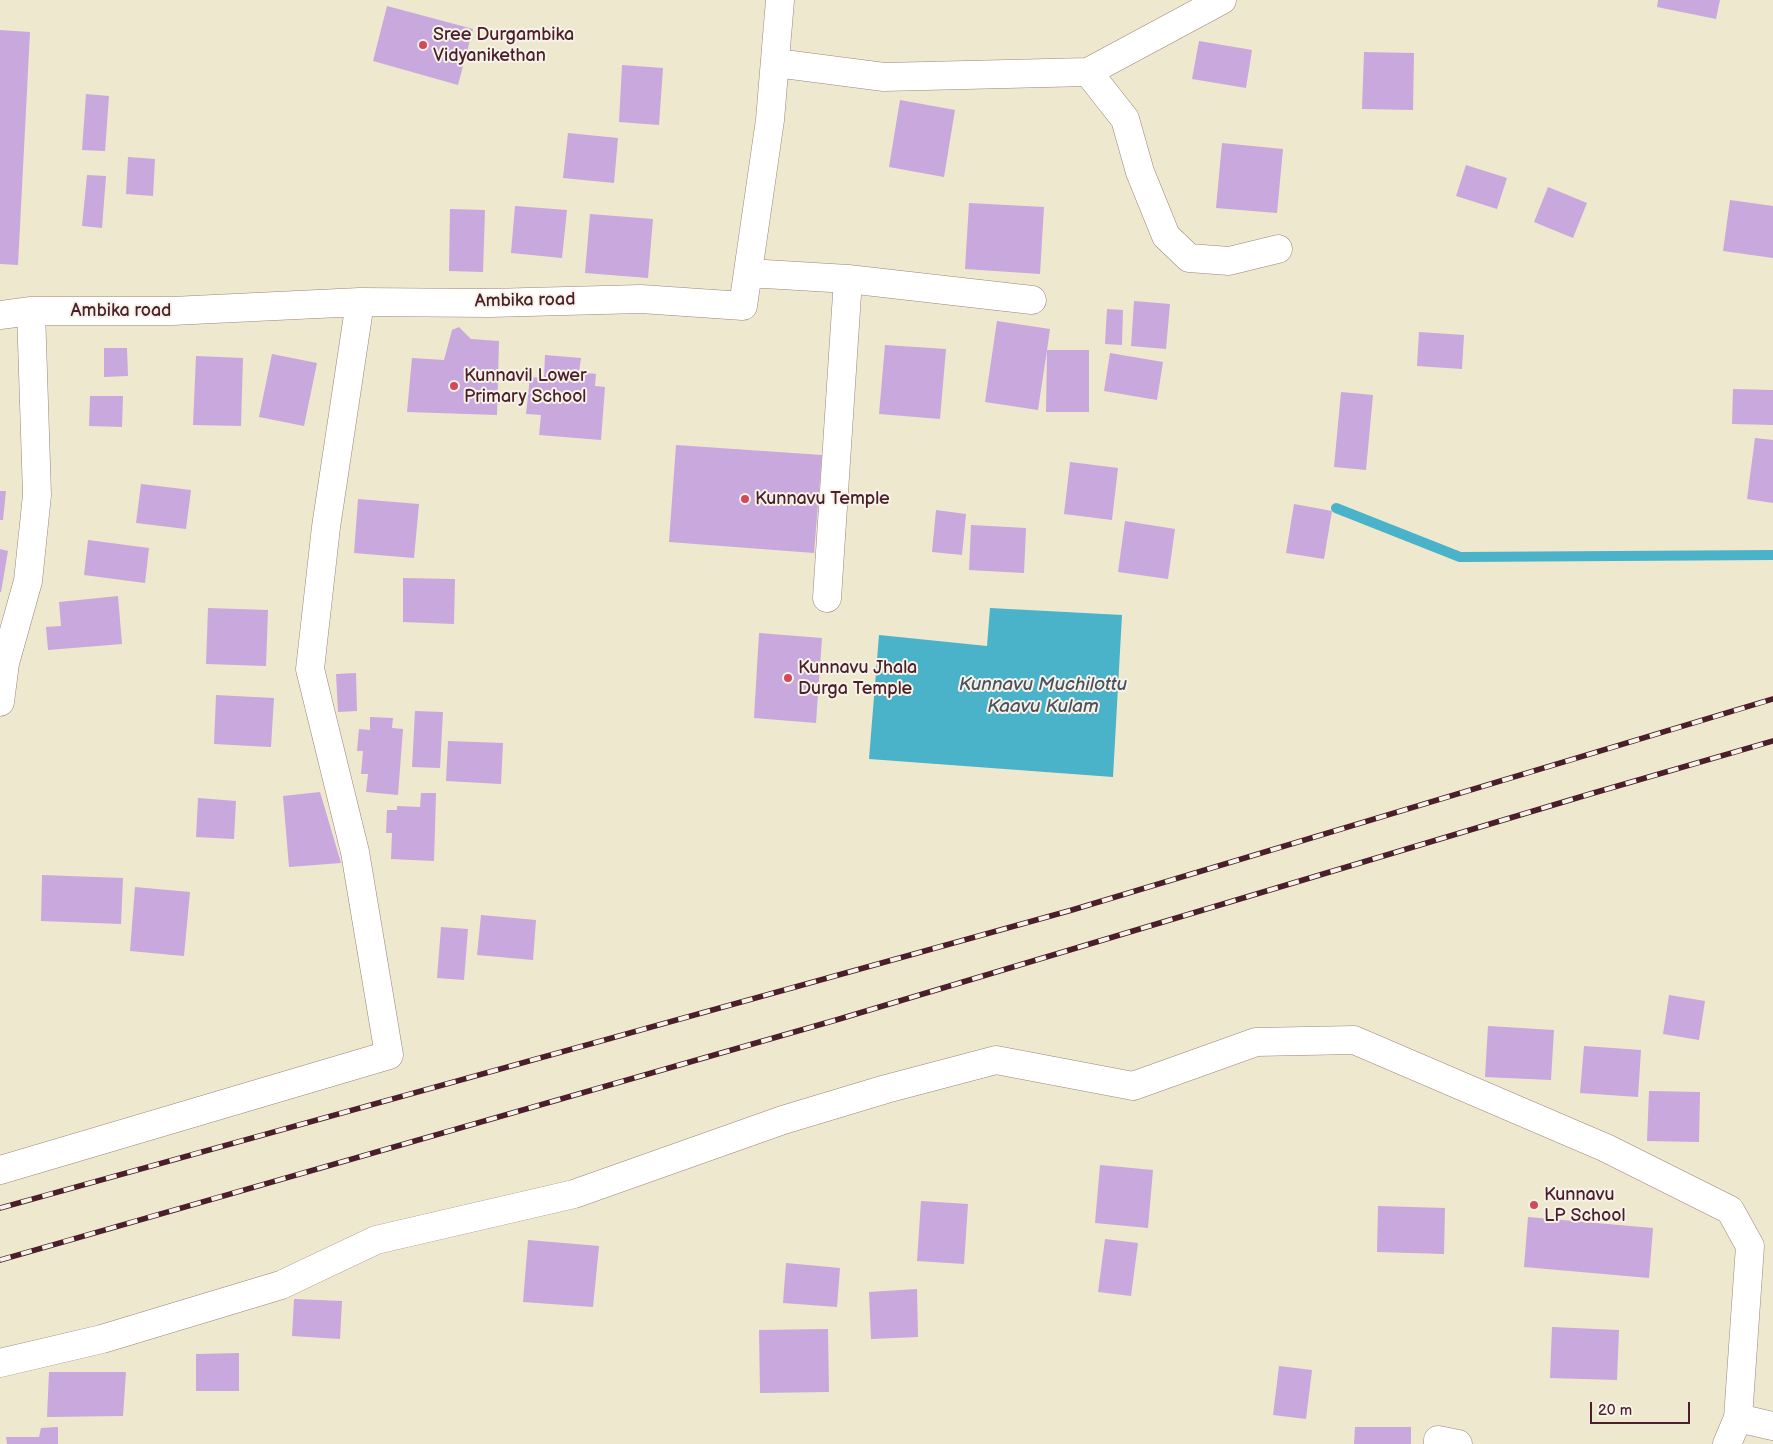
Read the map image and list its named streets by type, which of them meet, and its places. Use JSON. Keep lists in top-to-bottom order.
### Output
{
  "streets": {
    "street": ["Ambika road"]
  },
  "water": ["Kunnavu Muchilottu Kaavu Kulam"],
  "places": [
    "Sree Durgambika Vidyanikethan",
    "Kunnavil Lower Primary School",
    "Kunnavu Temple",
    "Kunnavu Jhala Durga Temple",
    "Kunnavu LP School"
  ],
  "scale_bar": "20 m"
}
